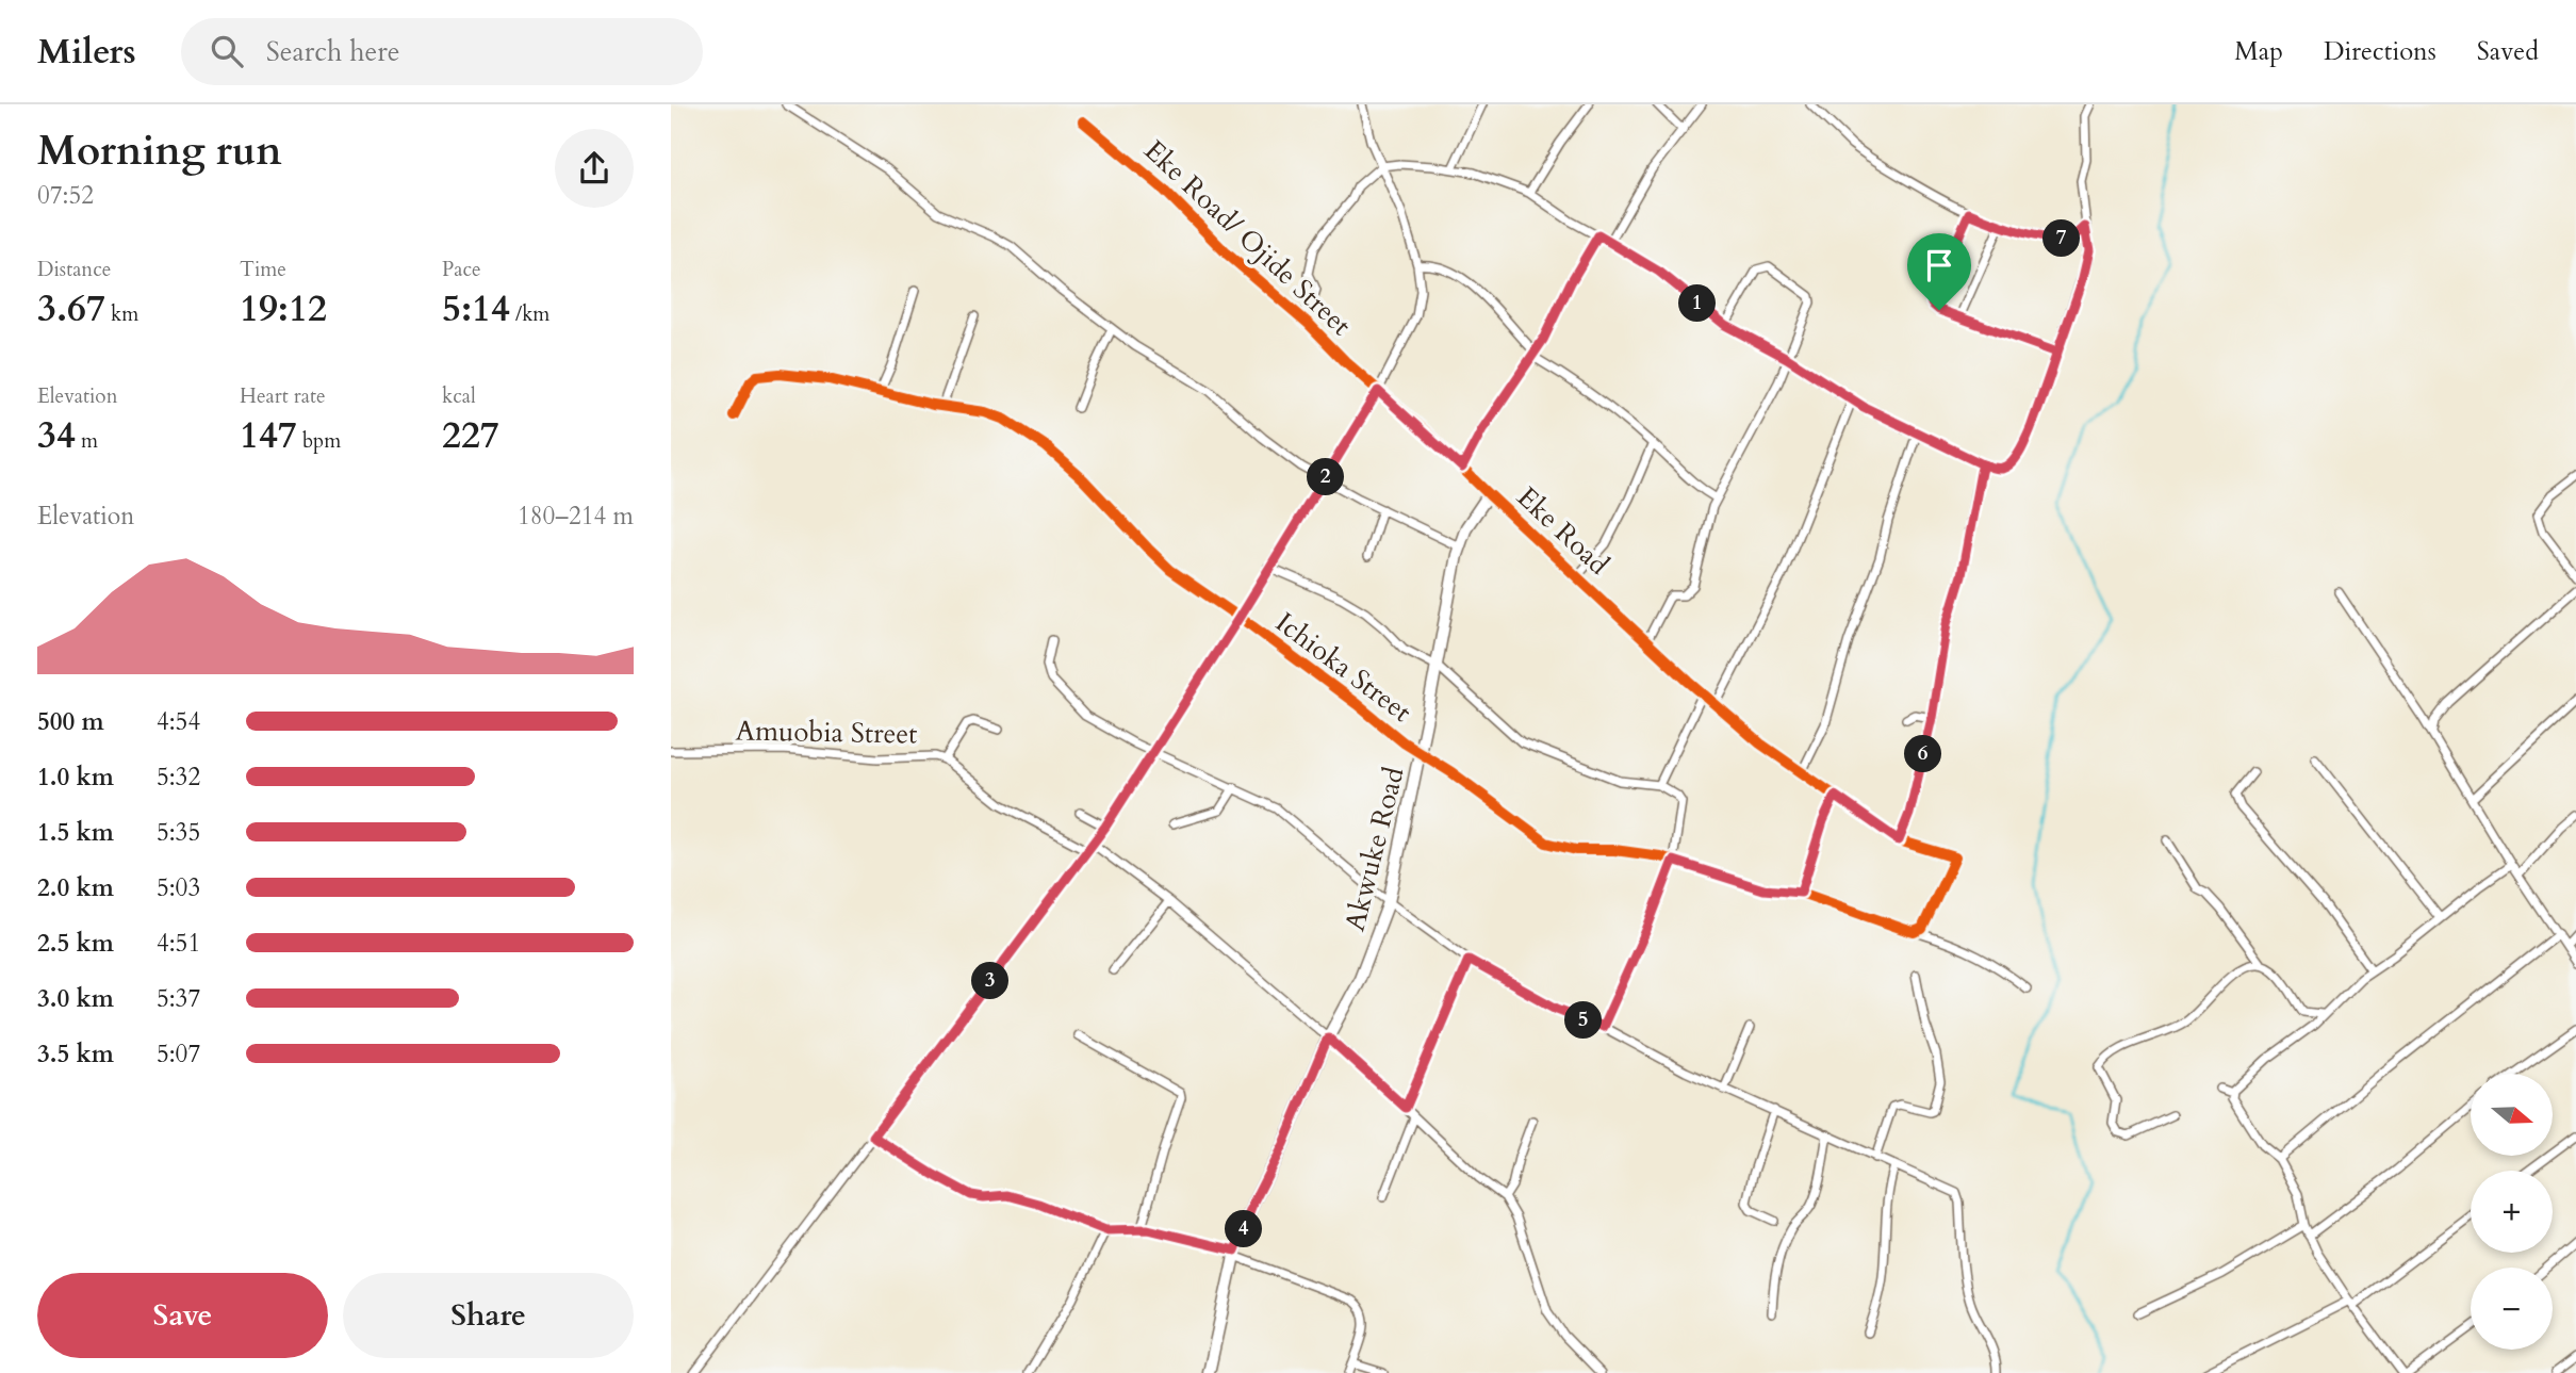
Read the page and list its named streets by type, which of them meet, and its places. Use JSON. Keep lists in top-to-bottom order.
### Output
{
  "streets": {
    "main road": ["Akwuke Road"],
    "street": [
      "Eke Road/ Ojide Street",
      "Eke Road",
      "Ichioka Street",
      "Amuobia Street"
    ]
  },
  "crossings": [
    ["Eke Road/ Ojide Street", "Eke Road"],
    ["Eke Road", "Ichioka Street"],
    ["Eke Road", "Akwuke Road"],
    ["Ichioka Street", "Akwuke Road"],
    ["Amuobia Street", "Akwuke Road"]
  ],
  "north": "right",
  "page": {
    "header": "Milers",
    "search": "Search here",
    "nav": ["Map", "Directions", "Saved"],
    "heading": ["Morning run", "07:52"],
    "pins": [
      "7",
      "1",
      "2",
      "6",
      "3",
      "5",
      "4"
    ],
    "stats": [
      ["Distance", "3.67 km"],
      ["Time", "19:12"],
      ["Pace", "5:14 /km"],
      ["Elevation", "34 m"],
      ["Heart rate", "147 bpm"],
      ["kcal", "227"]
    ],
    "chart": ["Elevation", "180–214 m"],
    "list": [
      {
        "name": "500 m",
        "note": "4:54"
      },
      {
        "name": "1.0 km",
        "note": "5:32"
      },
      {
        "name": "1.5 km",
        "note": "5:35"
      },
      {
        "name": "2.0 km",
        "note": "5:03"
      },
      {
        "name": "2.5 km",
        "note": "4:51"
      },
      {
        "name": "3.0 km",
        "note": "5:37"
      },
      {
        "name": "3.5 km",
        "note": "5:07"
      }
    ],
    "map_buttons": ["+", "−"],
    "buttons": ["Save", "Share"]
  }
}
